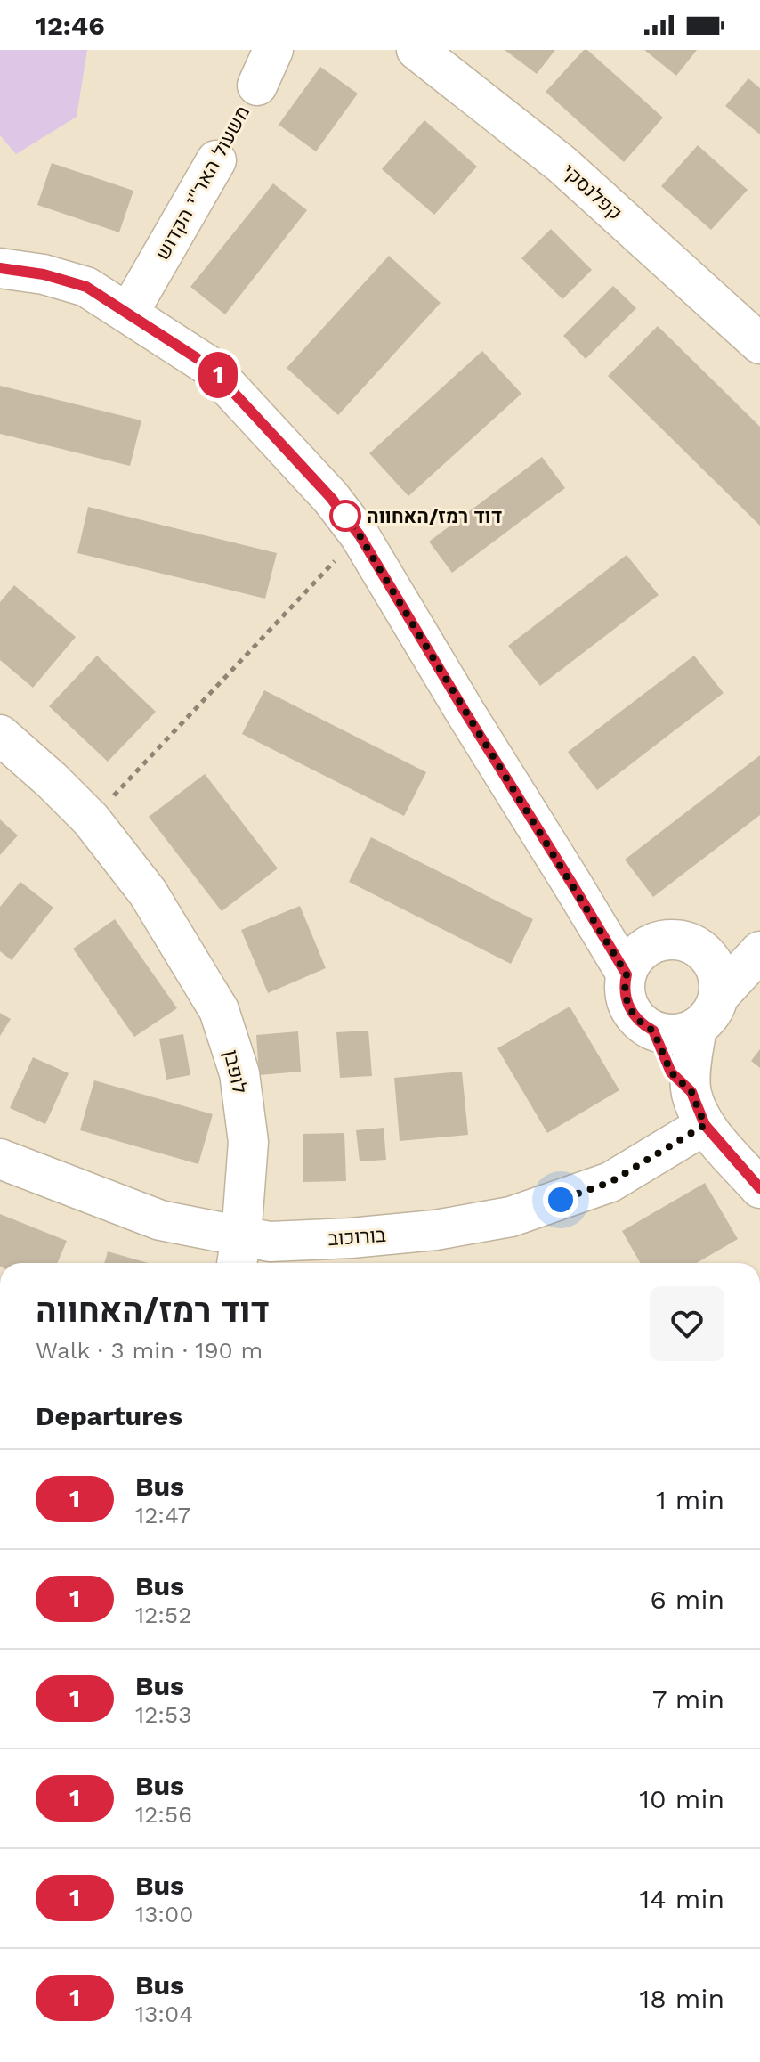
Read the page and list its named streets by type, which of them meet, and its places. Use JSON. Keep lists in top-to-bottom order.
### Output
{
  "streets": {
    "street": [
      "משעול האר''י הקדוש",
      "קפלנסקי",
      "לופבן",
      "בורוכוב"
    ]
  },
  "crossings": [
    ["לופבן", "בורוכוב"]
  ],
  "places": ["דוד רמז/האחווה"],
  "lines": ["bus line 1"],
  "page": {
    "status": "12:46",
    "on_map": "1",
    "heading": [
      ["דוד רמז/האחווה", "Walk · 3 min · 190 m"],
      "Departures"
    ],
    "list": [
      {
        "mark": "1",
        "name": "Bus",
        "note": "12:47",
        "value": "1 min"
      },
      {
        "mark": "1",
        "name": "Bus",
        "note": "12:52",
        "value": "6 min"
      },
      {
        "mark": "1",
        "name": "Bus",
        "note": "12:53",
        "value": "7 min"
      },
      {
        "mark": "1",
        "name": "Bus",
        "note": "12:56",
        "value": "10 min"
      },
      {
        "mark": "1",
        "name": "Bus",
        "note": "13:00",
        "value": "14 min"
      },
      {
        "mark": "1",
        "name": "Bus",
        "note": "13:04",
        "value": "18 min"
      }
    ]
  }
}
